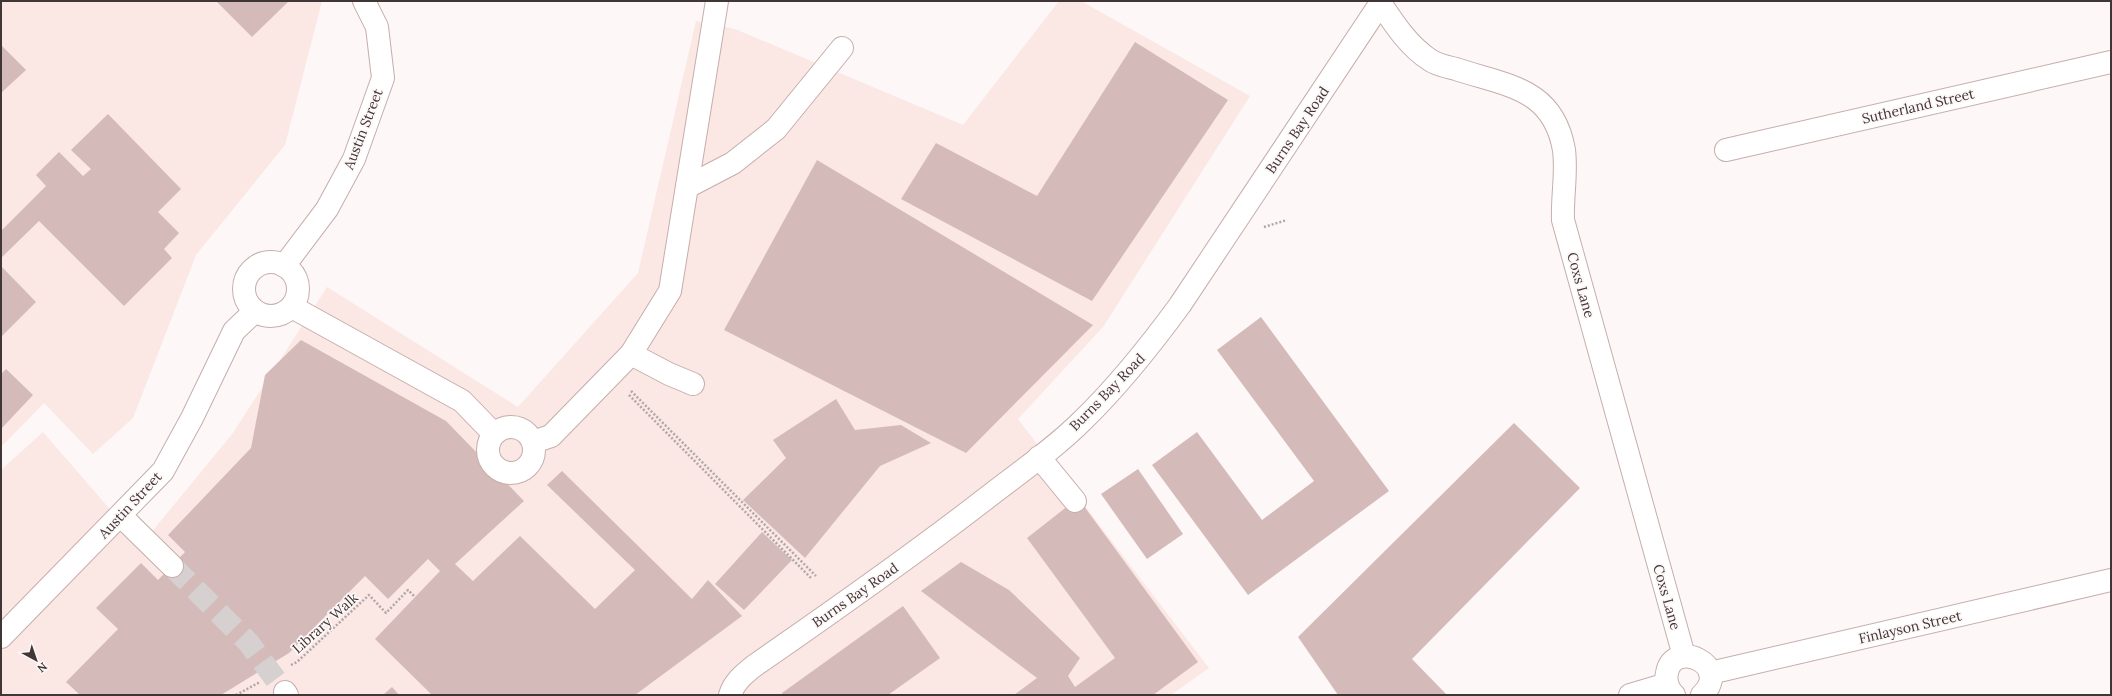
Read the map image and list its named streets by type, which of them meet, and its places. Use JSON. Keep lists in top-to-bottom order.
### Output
{
  "streets": {
    "street": [
      "Sutherland Street",
      "Austin Street",
      "Burns Bay Road",
      "Coxs Lane",
      "Finlayson Street"
    ],
    "path": ["Library Walk"]
  },
  "crossings": [
    ["Burns Bay Road", "Coxs Lane"]
  ],
  "north": "bottom right"
}
